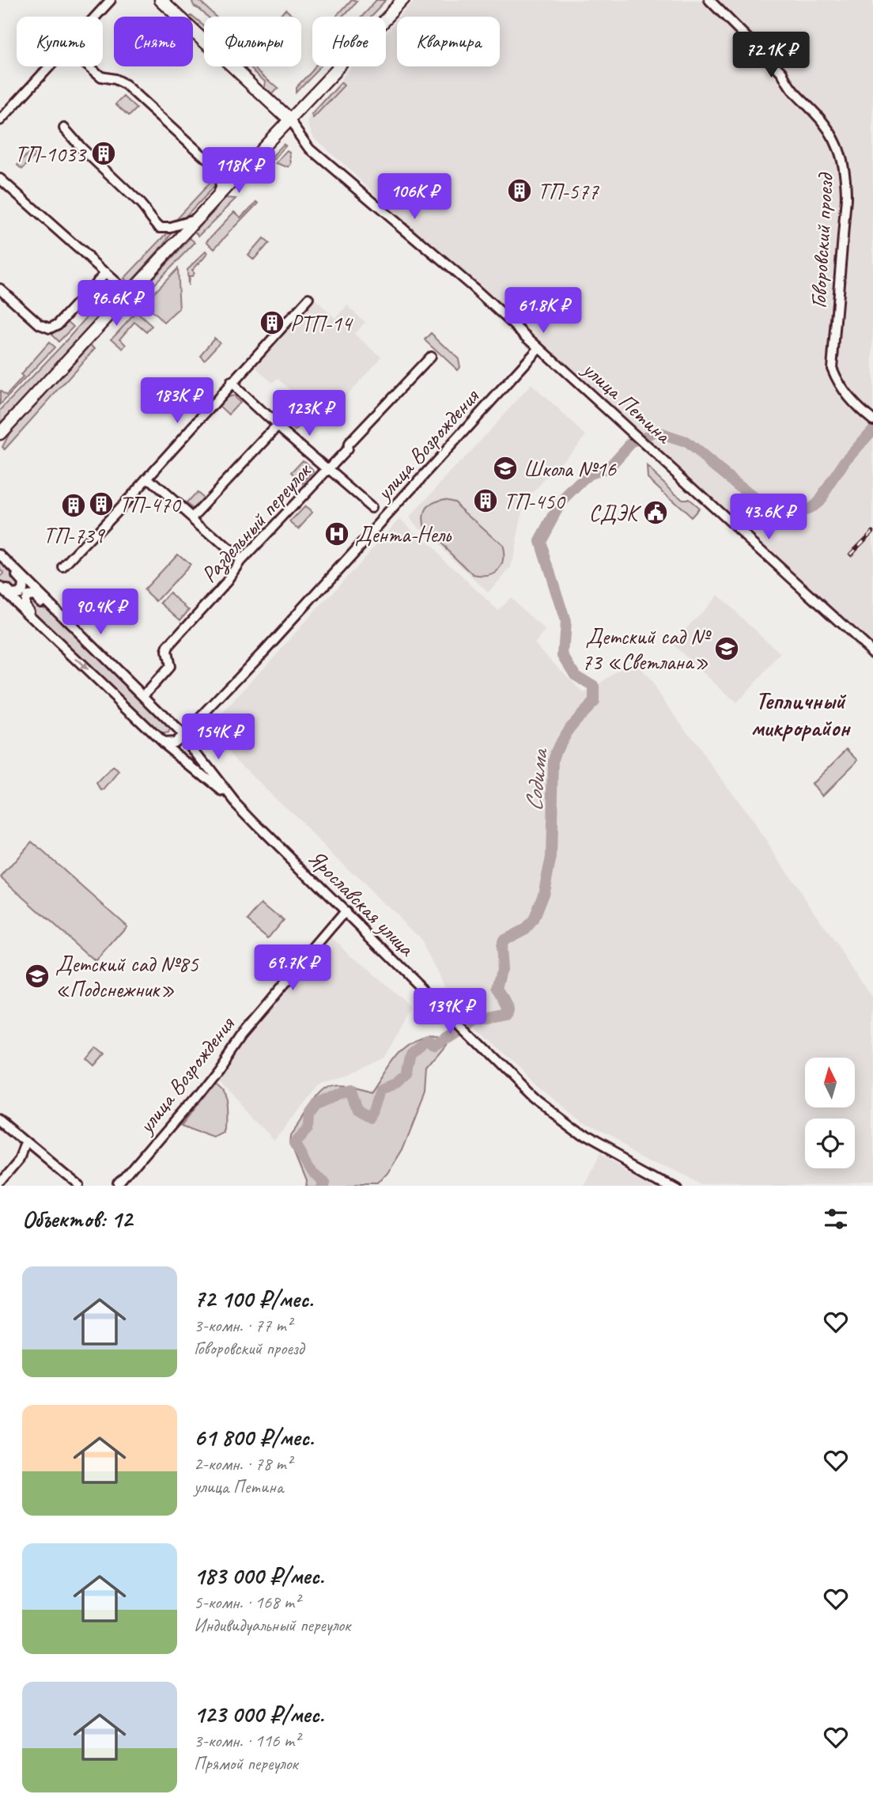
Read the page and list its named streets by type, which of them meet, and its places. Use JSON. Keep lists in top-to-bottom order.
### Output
{
  "streets": {
    "main road": ["улица Петина"],
    "street": [
      "Говоровский проезд",
      "улица Возрождения",
      "Раздельный переулок",
      "Ярославская улица"
    ]
  },
  "crossings": [
    ["улица Петина", "улица Возрождения"],
    ["улица Возрождения", "Ярославская улица"],
    ["Раздельный переулок", "Ярославская улица"]
  ],
  "districts": ["Тепличный микрорайон"],
  "water": ["Содима"],
  "places": {
    "building": [
      "ТП-1033",
      "ТП-577",
      "РТП-14",
      "ТП-450",
      "ТП-470",
      "ТП-739"
    ],
    "school or university": ["Школа №16", "Детский сад № 73 «Светлана»", "Детский сад №85 «Подснежник»"],
    "public building": ["СДЭК"],
    "hospital": ["Дента-Нель"]
  },
  "north": "top",
  "page": {
    "chip": [
      "Купить",
      "Снять",
      "Фильтры",
      "Новое",
      "Квартира"
    ],
    "price": [
      "72.1K ₽",
      "118K ₽",
      "106K ₽",
      "96.6K ₽",
      "61.8K ₽",
      "183K ₽",
      "123K ₽",
      "43.6K ₽",
      "90.4K ₽",
      "154K ₽",
      "69.7K ₽",
      "139K ₽"
    ],
    "heading": "Объектов: 12",
    "list": [
      {
        "name": "72 100 ₽/мес.",
        "note": "3-комн. · 77 m² · Говоровский проезд"
      },
      {
        "name": "61 800 ₽/мес.",
        "note": "2-комн. · 78 m² · улица Петина"
      },
      {
        "name": "183 000 ₽/мес.",
        "note": "5-комн. · 168 m² · Индивидуальный переулок"
      },
      {
        "name": "123 000 ₽/мес.",
        "note": "3-комн. · 116 m² · Прямой переулок"
      }
    ]
  }
}
